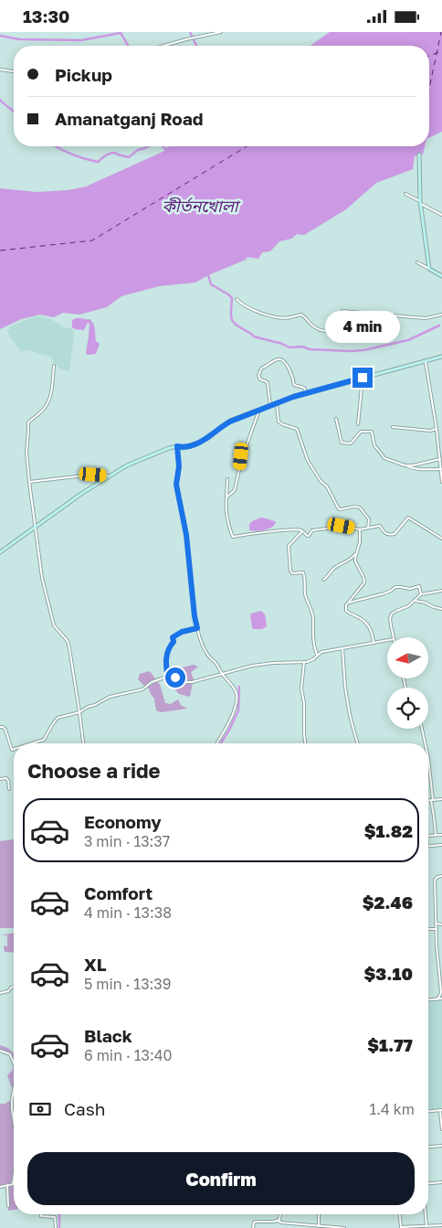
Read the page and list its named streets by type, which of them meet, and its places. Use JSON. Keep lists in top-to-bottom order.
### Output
{
  "water": ["কীর্তনখোলা"],
  "north": "left",
  "page": {
    "status": "13:30",
    "banner": ["Pickup", "Amanatganj Road"],
    "bubble": "4 min",
    "heading": "Choose a ride",
    "list": [
      {
        "name": "Economy",
        "note": "3 min · 13:37",
        "value": "$1.82"
      },
      {
        "name": "Comfort",
        "note": "4 min · 13:38",
        "value": "$2.46"
      },
      {
        "name": "XL",
        "note": "5 min · 13:39",
        "value": "$3.10"
      },
      {
        "name": "Black",
        "note": "6 min · 13:40",
        "value": "$1.77"
      }
    ],
    "pay": ["Cash", "1.4 km"],
    "buttons": "Confirm"
  }
}
